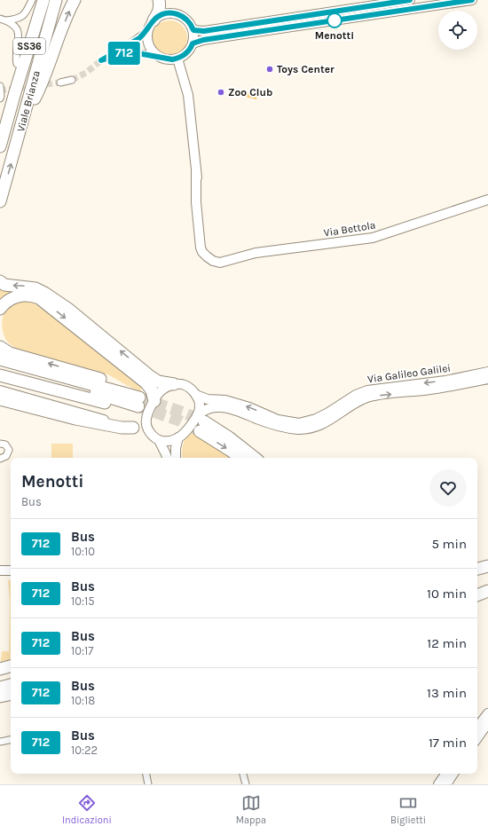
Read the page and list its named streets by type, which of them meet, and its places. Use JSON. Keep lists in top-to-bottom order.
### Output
{
  "streets": {
    "highway": ["SS36", "Viale Brianza"],
    "street": ["Via Bettola", "Via Galileo Galilei"]
  },
  "places": ["Menotti", "Toys Center", "Zoo Club"],
  "lines": ["bus line 712"],
  "page": {
    "on_map": "712",
    "heading": ["Menotti", "Bus"],
    "list": [
      {
        "mark": "712",
        "name": "Bus",
        "note": "10:10",
        "value": "5 min"
      },
      {
        "mark": "712",
        "name": "Bus",
        "note": "10:15",
        "value": "10 min"
      },
      {
        "mark": "712",
        "name": "Bus",
        "note": "10:17",
        "value": "12 min"
      },
      {
        "mark": "712",
        "name": "Bus",
        "note": "10:18",
        "value": "13 min"
      },
      {
        "mark": "712",
        "name": "Bus",
        "note": "10:22",
        "value": "17 min"
      }
    ],
    "tabs": ["Indicazioni", "Mappa", "Biglietti"]
  }
}
